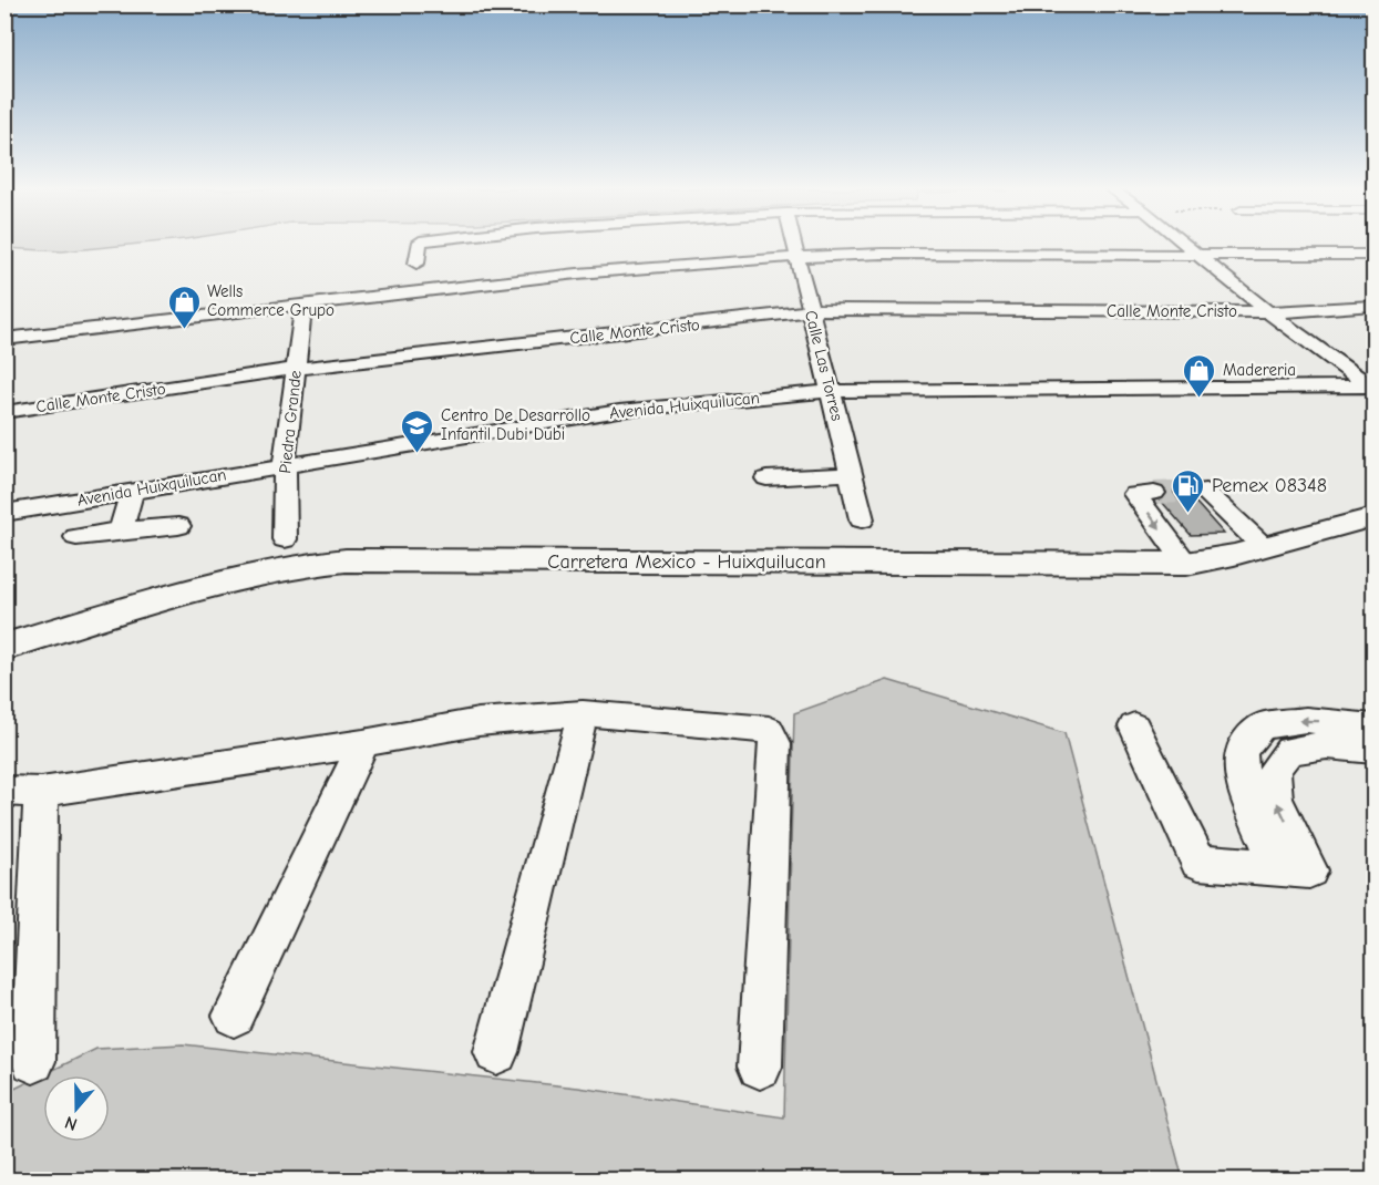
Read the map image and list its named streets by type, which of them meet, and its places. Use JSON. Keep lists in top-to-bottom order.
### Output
{
  "streets": {
    "main road": ["Carretera Mexico - Huixquilucan"],
    "street": [
      "Calle Monte Cristo",
      "Calle Las Torres",
      "Avenida Huixquilucan",
      "Piedra Grande"
    ]
  },
  "crossings": [
    ["Calle Monte Cristo", "Calle Las Torres"],
    ["Calle Monte Cristo", "Piedra Grande"],
    ["Calle Las Torres", "Avenida Huixquilucan"],
    ["Avenida Huixquilucan", "Piedra Grande"]
  ],
  "places": {
    "shop": ["Wells Commerce Grupo", "Madereria"],
    "school or university": ["Centro De Desarrollo Infantil Dubi Dubi"],
    "fuel station": ["Pemex 08348"]
  },
  "north": "bottom"
}
